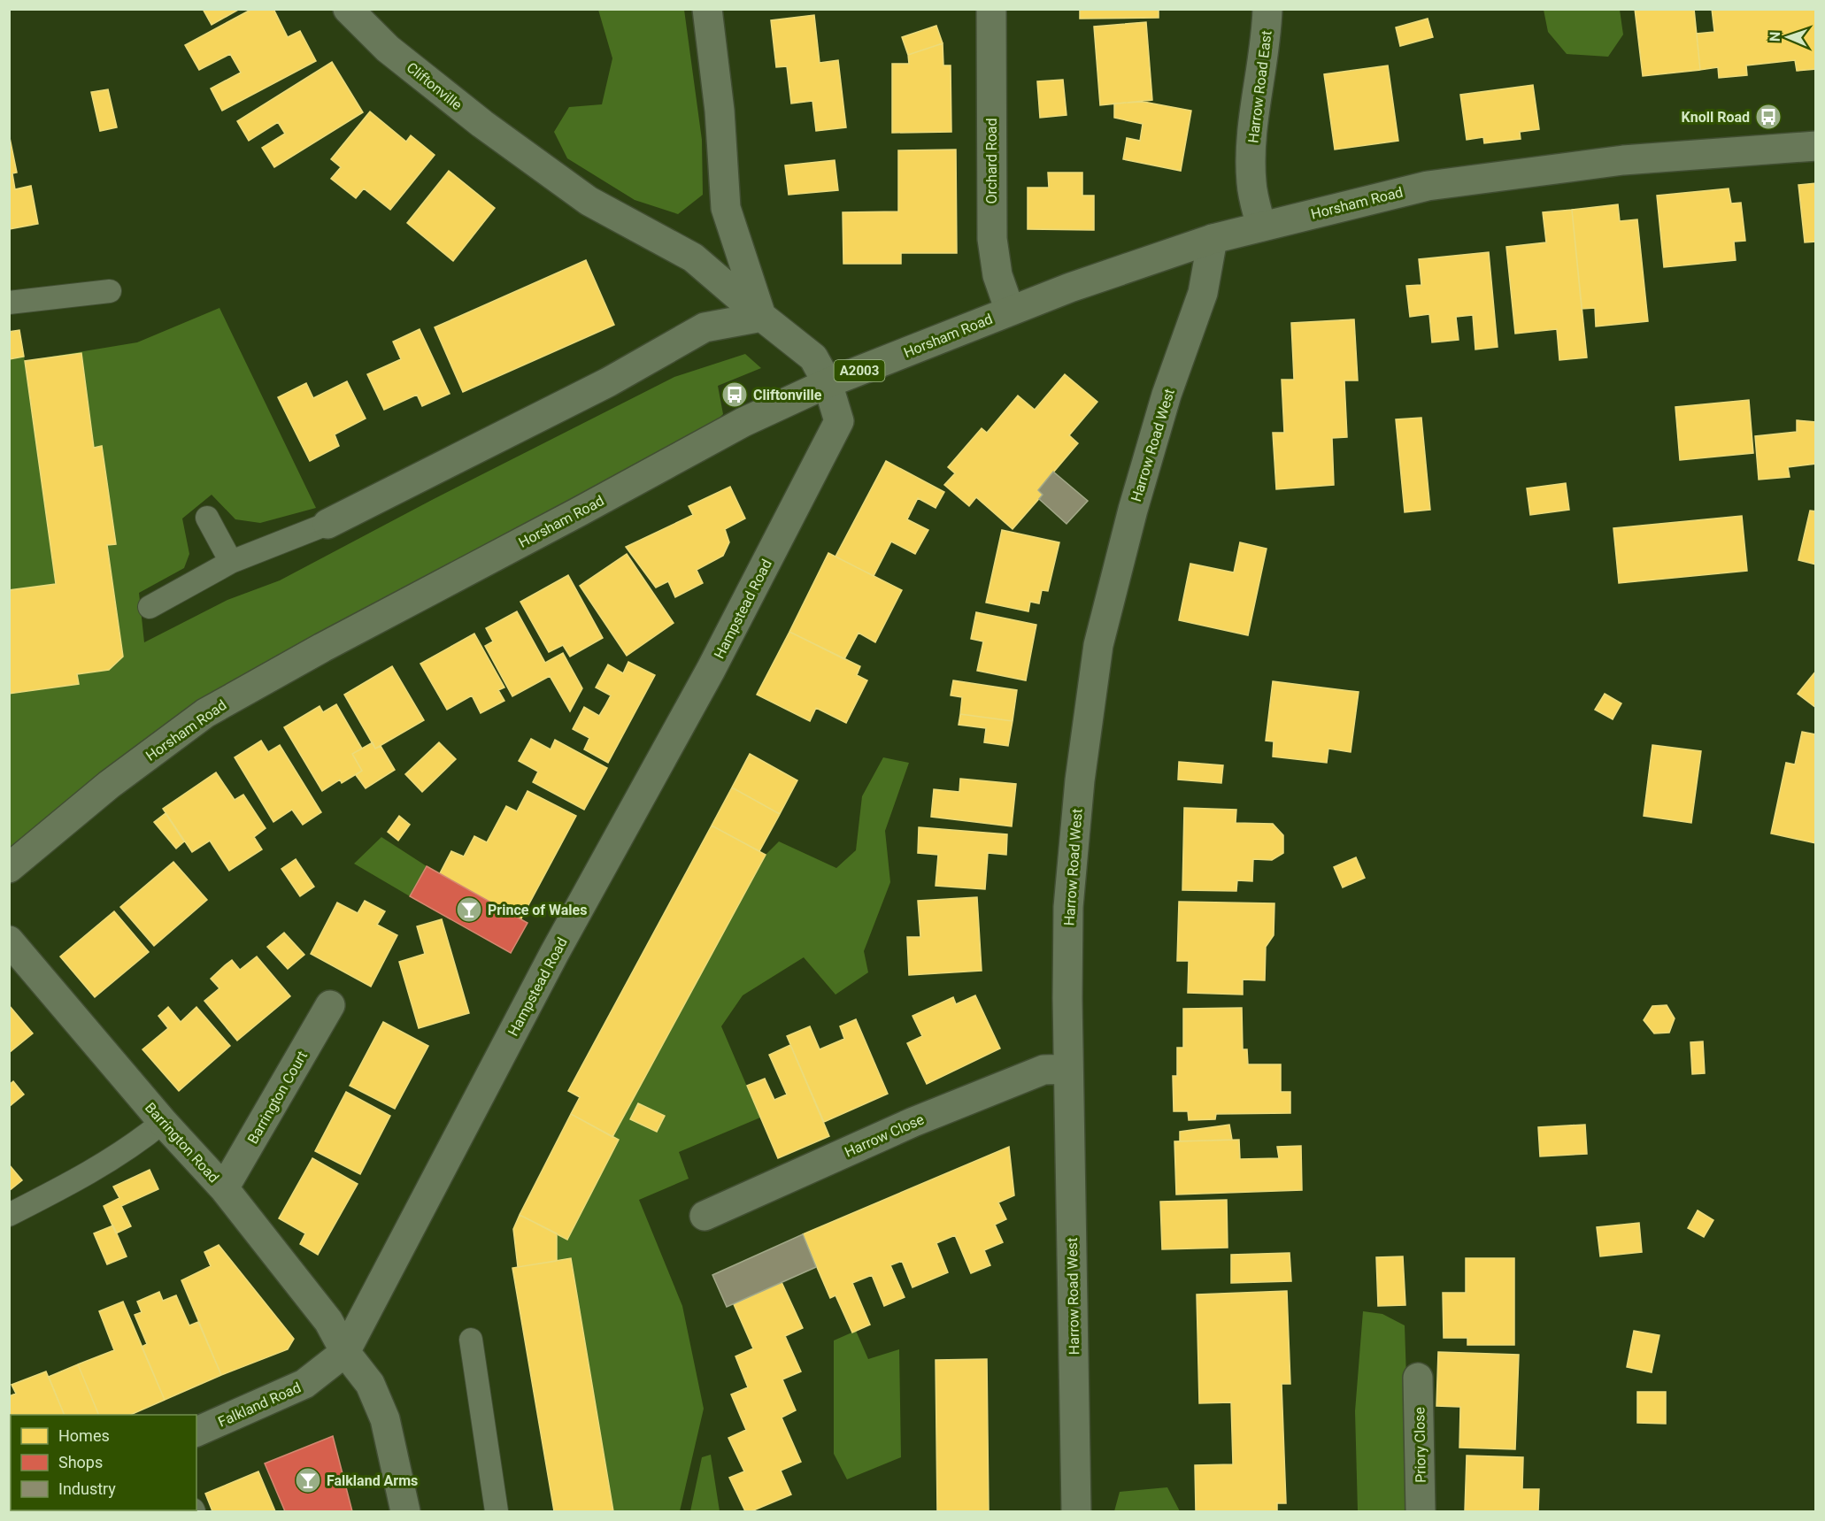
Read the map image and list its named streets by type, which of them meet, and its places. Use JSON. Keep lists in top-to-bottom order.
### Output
{
  "streets": {
    "main road": ["Horsham Road", "A2003"],
    "street": [
      "Cliftonville",
      "Harrow Road East",
      "Orchard Road",
      "Harrow Road West",
      "Hampstead Road",
      "Barrington Court",
      "Harrow Close",
      "Barrington Road",
      "Falkland Road",
      "Priory Close"
    ]
  },
  "crossings": [
    ["Cliftonville", "Horsham Road"],
    ["Cliftonville", "Hampstead Road"],
    ["Harrow Road East", "Horsham Road"],
    ["Orchard Road", "Horsham Road"],
    ["Horsham Road", "Harrow Road West"],
    ["Horsham Road", "Hampstead Road"],
    ["Harrow Road West", "Harrow Close"],
    ["Hampstead Road", "Barrington Road"],
    ["Hampstead Road", "Falkland Road"],
    ["Barrington Court", "Barrington Road"],
    ["Barrington Road", "Falkland Road"]
  ],
  "places": {
    "bus stop": ["Knoll Road", "Cliftonville"],
    "bar": ["Prince of Wales", "Falkland Arms"]
  },
  "legend": ["Homes", "Shops", "Industry"],
  "north": "left"
}
